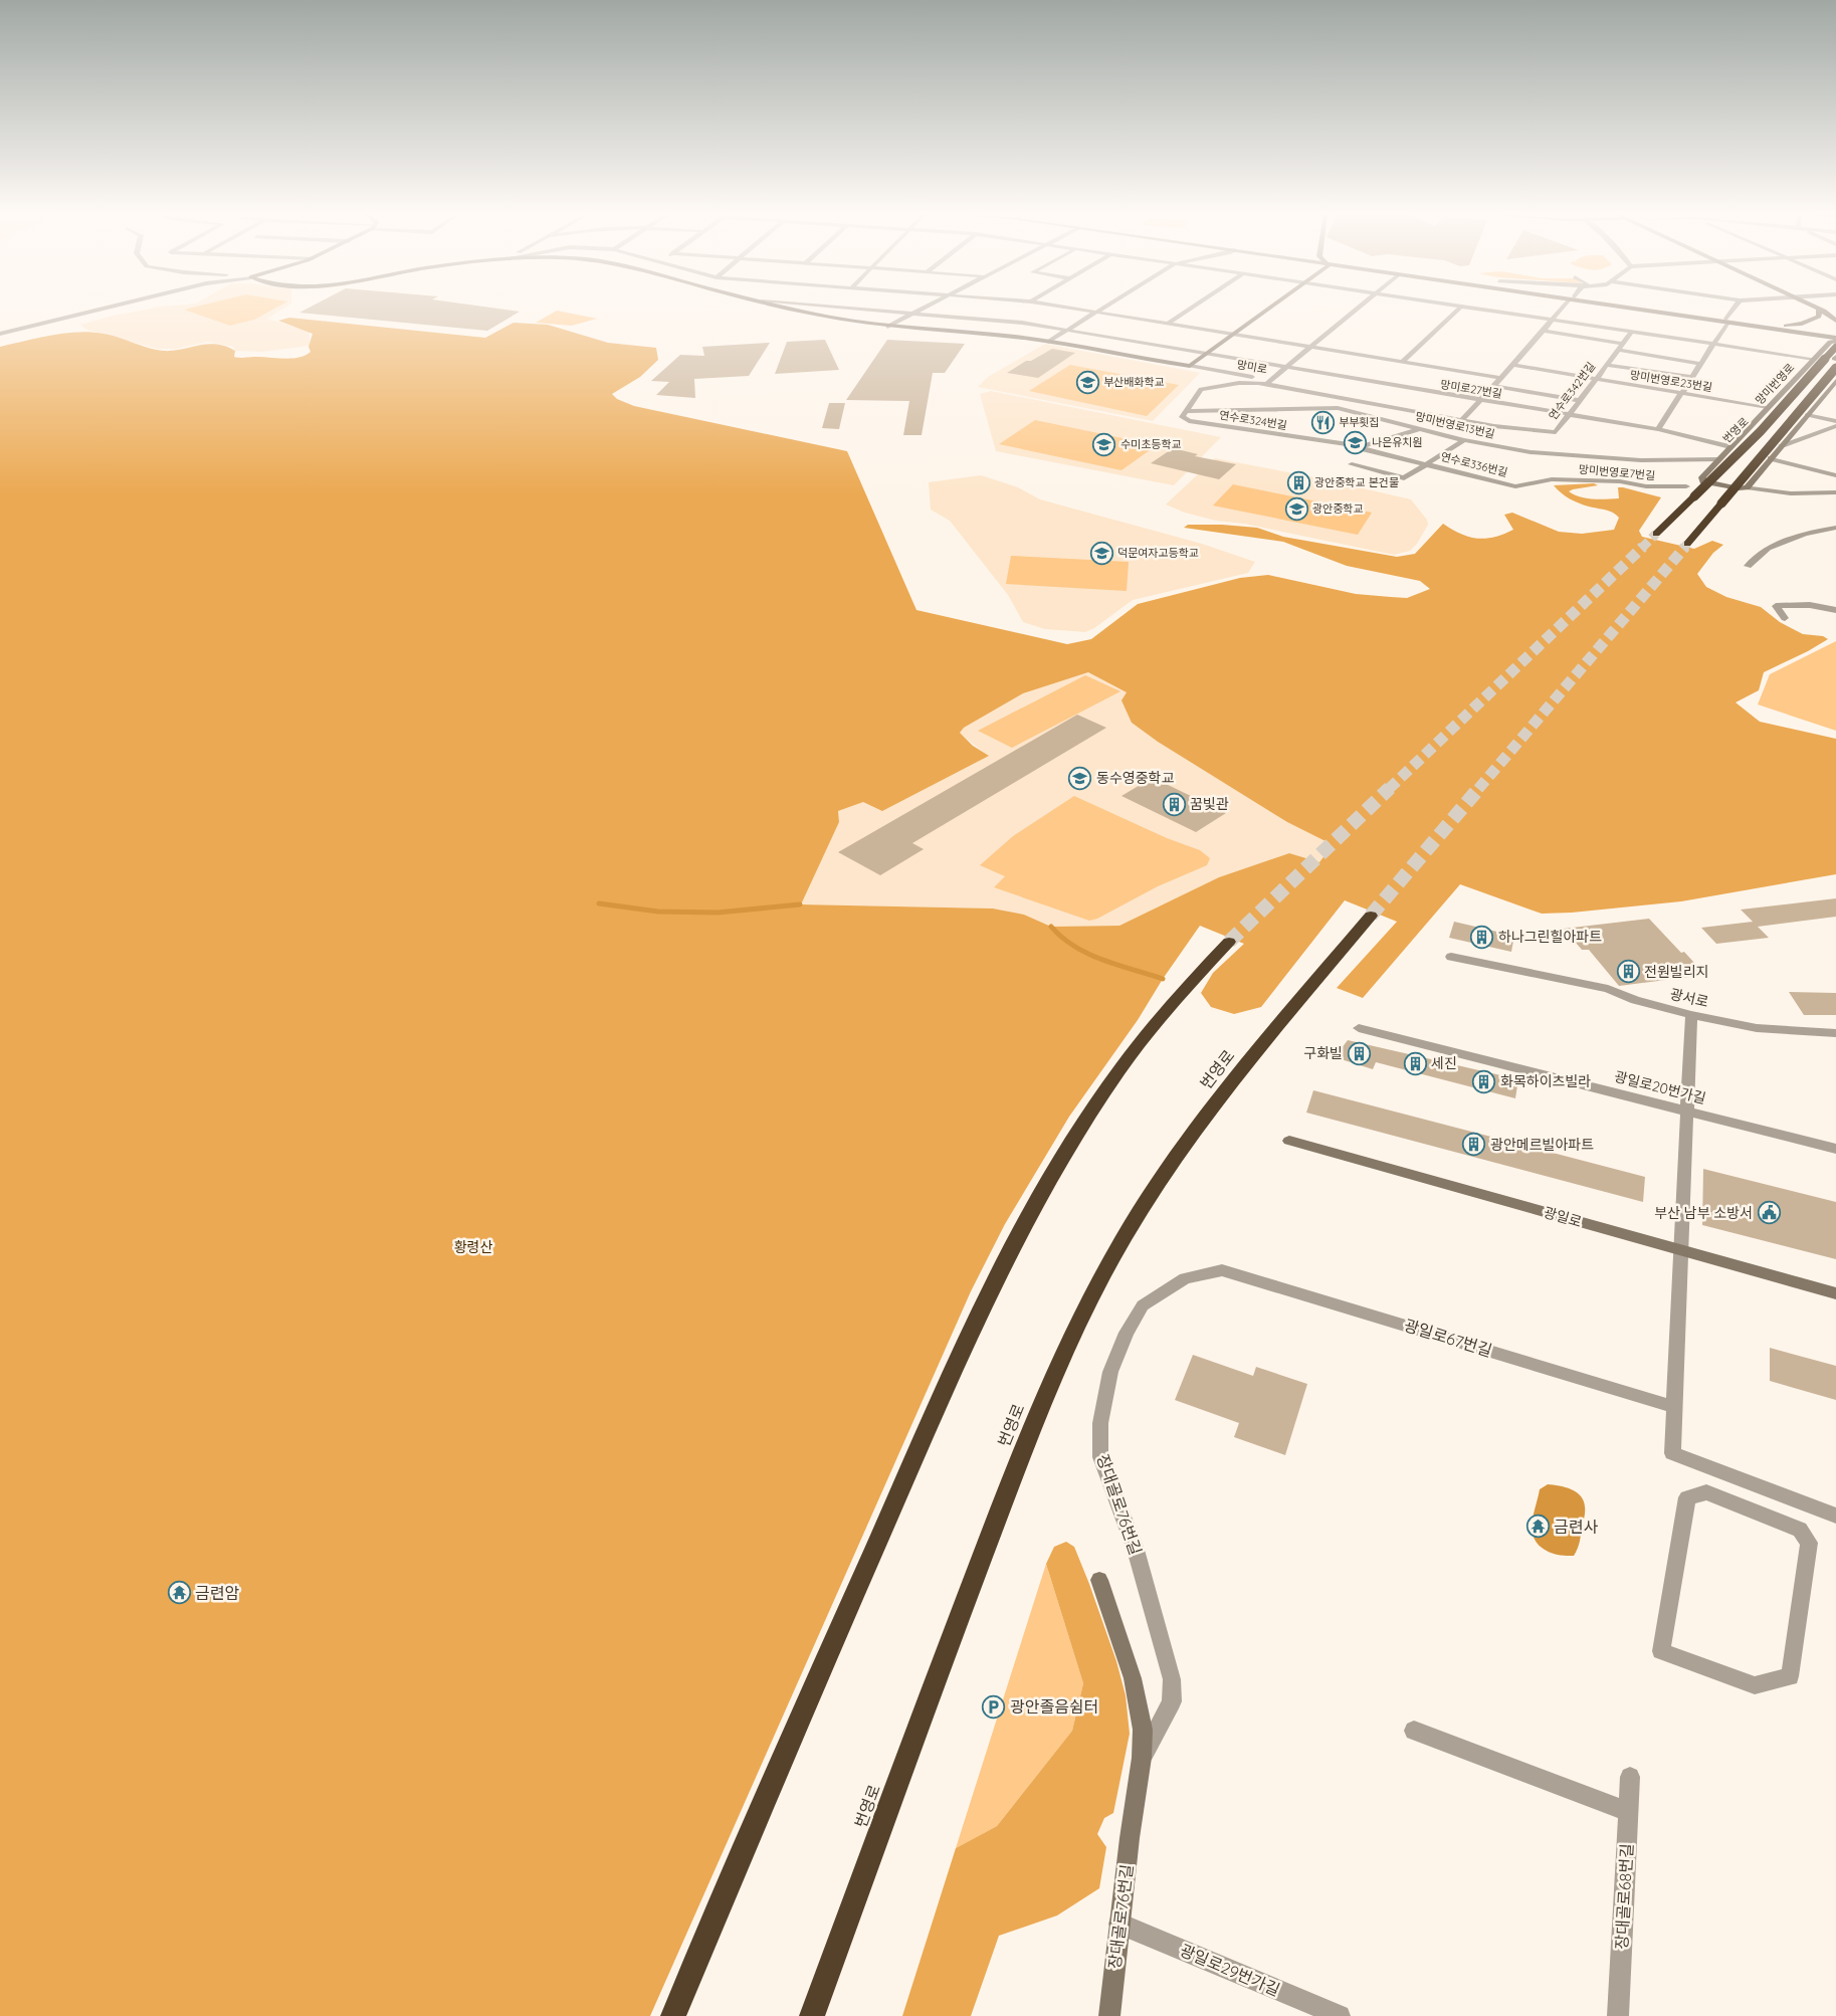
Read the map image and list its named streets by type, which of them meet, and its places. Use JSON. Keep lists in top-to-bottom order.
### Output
{
  "streets": {
    "highway": ["번영로"],
    "street": [
      "망미로",
      "망미번영로23번길",
      "망미번영로",
      "망미로27번길",
      "연수로342번길",
      "연수로324번길",
      "망미번영로13번길",
      "연수로336번길",
      "망미번영로7번길",
      "광서로",
      "광일로20번가길",
      "광일로",
      "광일로67번길",
      "장대골로76번길",
      "장대골로68번길",
      "광일로29번가길"
    ]
  },
  "crossings": [
    ["망미번영로23번길", "망미번영로"],
    ["망미번영로23번길", "연수로342번길"],
    ["망미번영로23번길", "연수로336번길"],
    ["망미번영로", "망미로27번길"],
    ["망미번영로", "망미번영로13번길"],
    ["망미로27번길", "연수로342번길"],
    ["망미로27번길", "연수로336번길"],
    ["연수로342번길", "망미번영로13번길"],
    ["연수로324번길", "망미번영로13번길"],
    ["연수로324번길", "연수로336번길"],
    ["망미번영로13번길", "연수로336번길"],
    ["연수로336번길", "망미번영로7번길"],
    ["광일로67번길", "장대골로76번길"],
    ["장대골로76번길", "광일로29번가길"]
  ],
  "parks": ["황령산"],
  "places": {
    "school or university": [
      "부산배화학교",
      "나은유치원",
      "수미초등학교",
      "광안중학교",
      "덕문여자고등학교",
      "동수영중학교"
    ],
    "restaurant": ["부부횟집"],
    "building": [
      "광안중학교 본건물",
      "꿈빛관",
      "하나그린힐아파트",
      "전원빌리지",
      "구화빌",
      "세진",
      "화목하이츠빌라",
      "광안메르빌아파트"
    ],
    "public building": ["부산 남부 소방서"],
    "temple": ["금련사", "금련암"],
    "parking": ["광안졸음쉼터"]
  }
}
